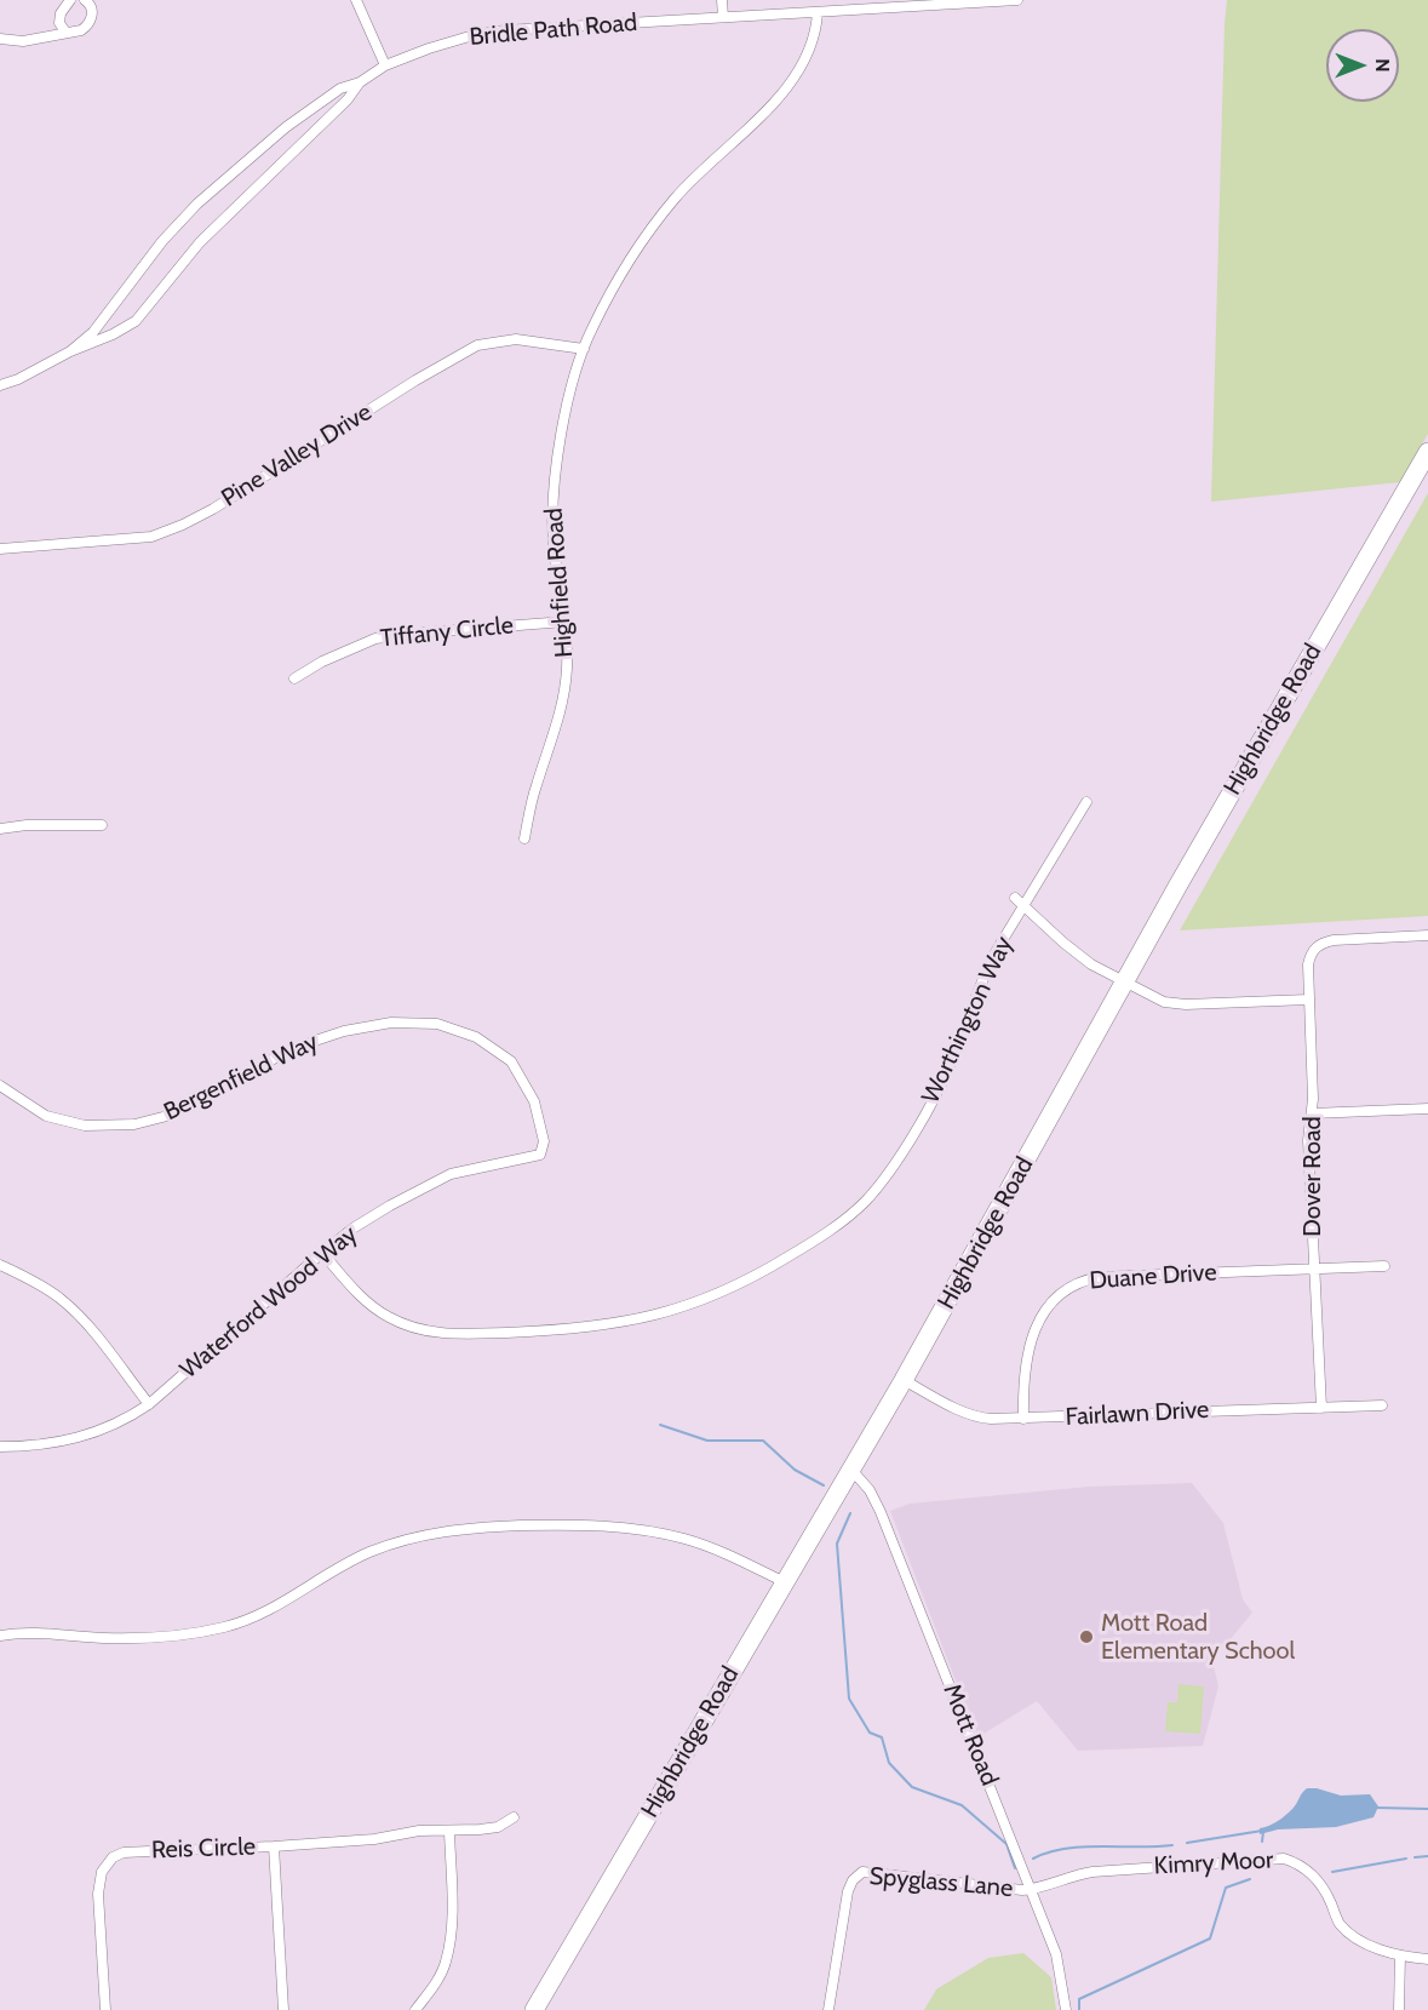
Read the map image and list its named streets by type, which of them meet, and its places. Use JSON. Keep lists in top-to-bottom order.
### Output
{
  "streets": {
    "highway": ["Highbridge Road"],
    "street": [
      "Bridle Path Road",
      "Pine Valley Drive",
      "Highfield Road",
      "Tiffany Circle",
      "Worthington Way",
      "Bergenfield Way",
      "Dover Road",
      "Duane Drive",
      "Waterford Wood Way",
      "Fairlawn Drive",
      "Mott Road",
      "Reis Circle",
      "Kimry Moor",
      "Spyglass Lane"
    ]
  },
  "crossings": [
    ["Bridle Path Road", "Highfield Road"],
    ["Pine Valley Drive", "Highfield Road"],
    ["Highfield Road", "Tiffany Circle"],
    ["Highbridge Road", "Fairlawn Drive"],
    ["Highbridge Road", "Mott Road"],
    ["Worthington Way", "Waterford Wood Way"],
    ["Bergenfield Way", "Waterford Wood Way"],
    ["Dover Road", "Duane Drive"],
    ["Dover Road", "Fairlawn Drive"],
    ["Duane Drive", "Fairlawn Drive"],
    ["Mott Road", "Kimry Moor"],
    ["Mott Road", "Spyglass Lane"],
    ["Kimry Moor", "Spyglass Lane"]
  ],
  "places": ["Mott Road Elementary School"],
  "north": "right"
}
